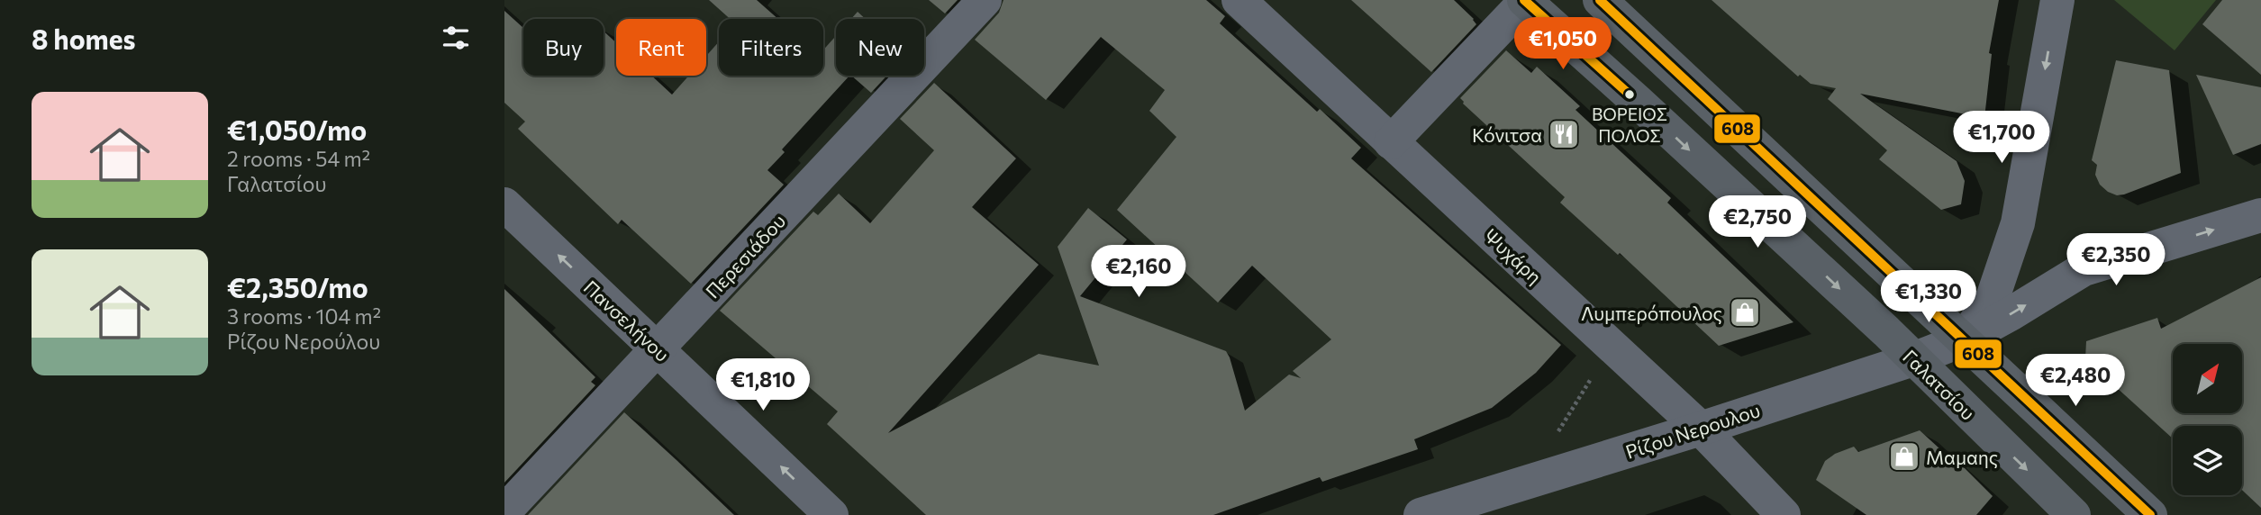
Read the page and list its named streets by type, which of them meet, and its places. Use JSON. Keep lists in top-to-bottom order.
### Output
{
  "streets": {
    "main road": ["Γαλατσίου"],
    "street": [
      "Περεσιάδου",
      "Ψυχάρη",
      "Πανσελήνου",
      "Ρίζου Νερουλου"
    ]
  },
  "crossings": [
    ["Περεσιάδου", "Πανσελήνου"],
    ["Ψυχάρη", "Ρίζου Νερουλου"],
    ["Γαλατσίου", "Ρίζου Νερουλου"]
  ],
  "one_way": ["Πανσελήνου", "Ρίζου Νερουλου"],
  "places": {
    "other": ["ΒΟΡΕΙΟΣ ΠΟΛΟΣ"],
    "restaurant": ["Κόνιτσα"],
    "shop": ["Λυμπερόπουλος", "Μαμαης"]
  },
  "lines": ["transit line 608"],
  "north": "top right",
  "page": {
    "heading": "8 homes",
    "price": [
      "€1,050",
      "€1,700",
      "€2,750",
      "€2,350",
      "€2,160",
      "€1,330",
      "€2,480",
      "€1,810"
    ],
    "chip": [
      "Buy",
      "Rent",
      "Filters",
      "New"
    ],
    "list": [
      {
        "name": "€1,050/mo",
        "note": "2 rooms · 54 m² · Γαλατσίου"
      },
      {
        "name": "€2,350/mo",
        "note": "3 rooms · 104 m² · Ρίζου Νερούλου"
      }
    ]
  }
}
